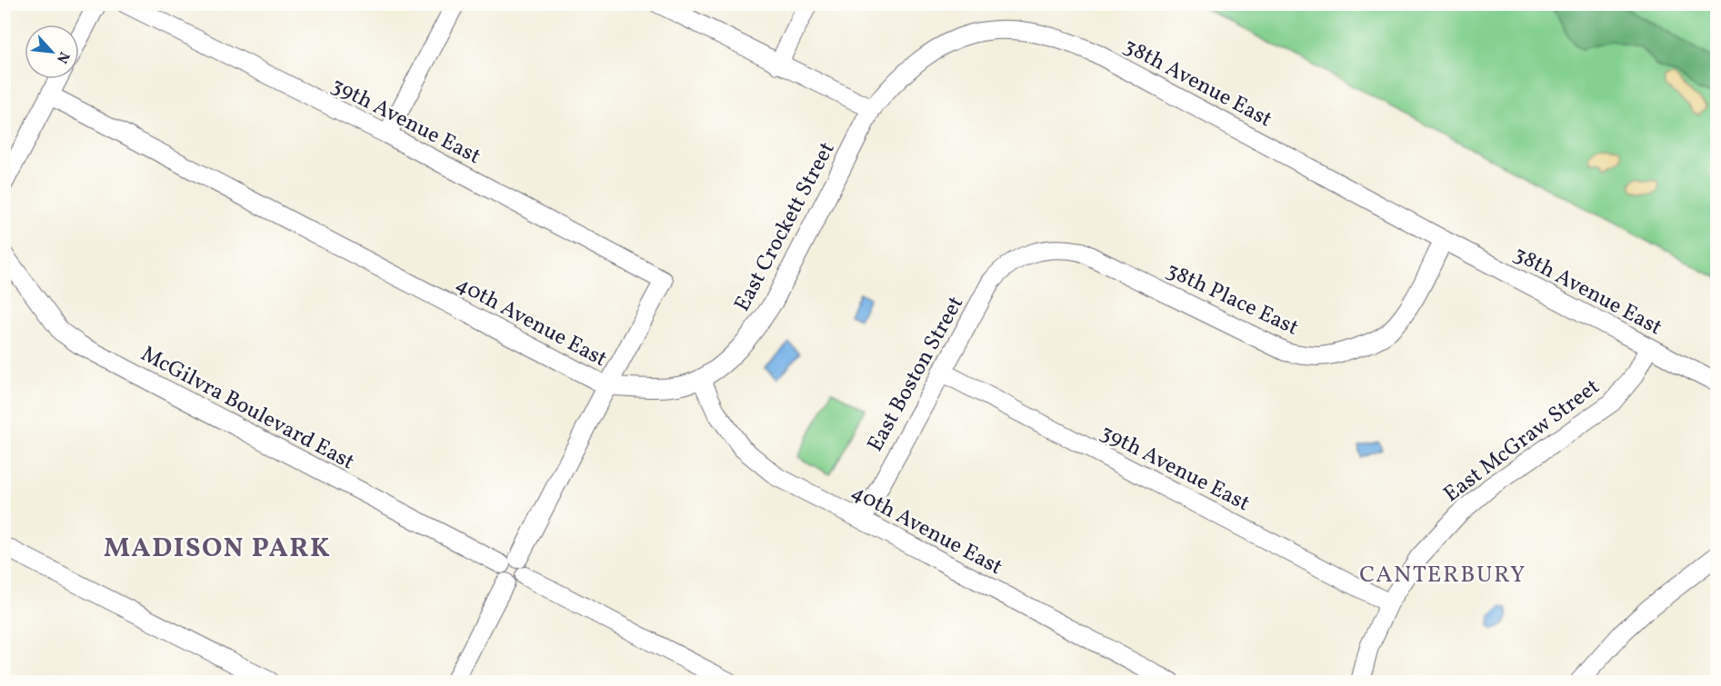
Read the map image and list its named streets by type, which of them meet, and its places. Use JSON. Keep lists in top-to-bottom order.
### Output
{
  "streets": {
    "street": [
      "38th Avenue East",
      "39th Avenue East",
      "East Crockett Street",
      "38th Place East",
      "40th Avenue East",
      "East Boston Street",
      "McGilvra Boulevard East",
      "East McGraw Street"
    ]
  },
  "crossings": [
    ["38th Avenue East", "East Crockett Street"],
    ["38th Avenue East", "38th Place East"],
    ["38th Avenue East", "East McGraw Street"],
    ["39th Avenue East", "40th Avenue East"],
    ["39th Avenue East", "East Boston Street"],
    ["39th Avenue East", "East McGraw Street"],
    ["East Crockett Street", "40th Avenue East"],
    ["38th Place East", "East Boston Street"],
    ["40th Avenue East", "East Boston Street"]
  ],
  "districts": ["MADISON PARK", "CANTERBURY"],
  "north": "bottom right"
}
